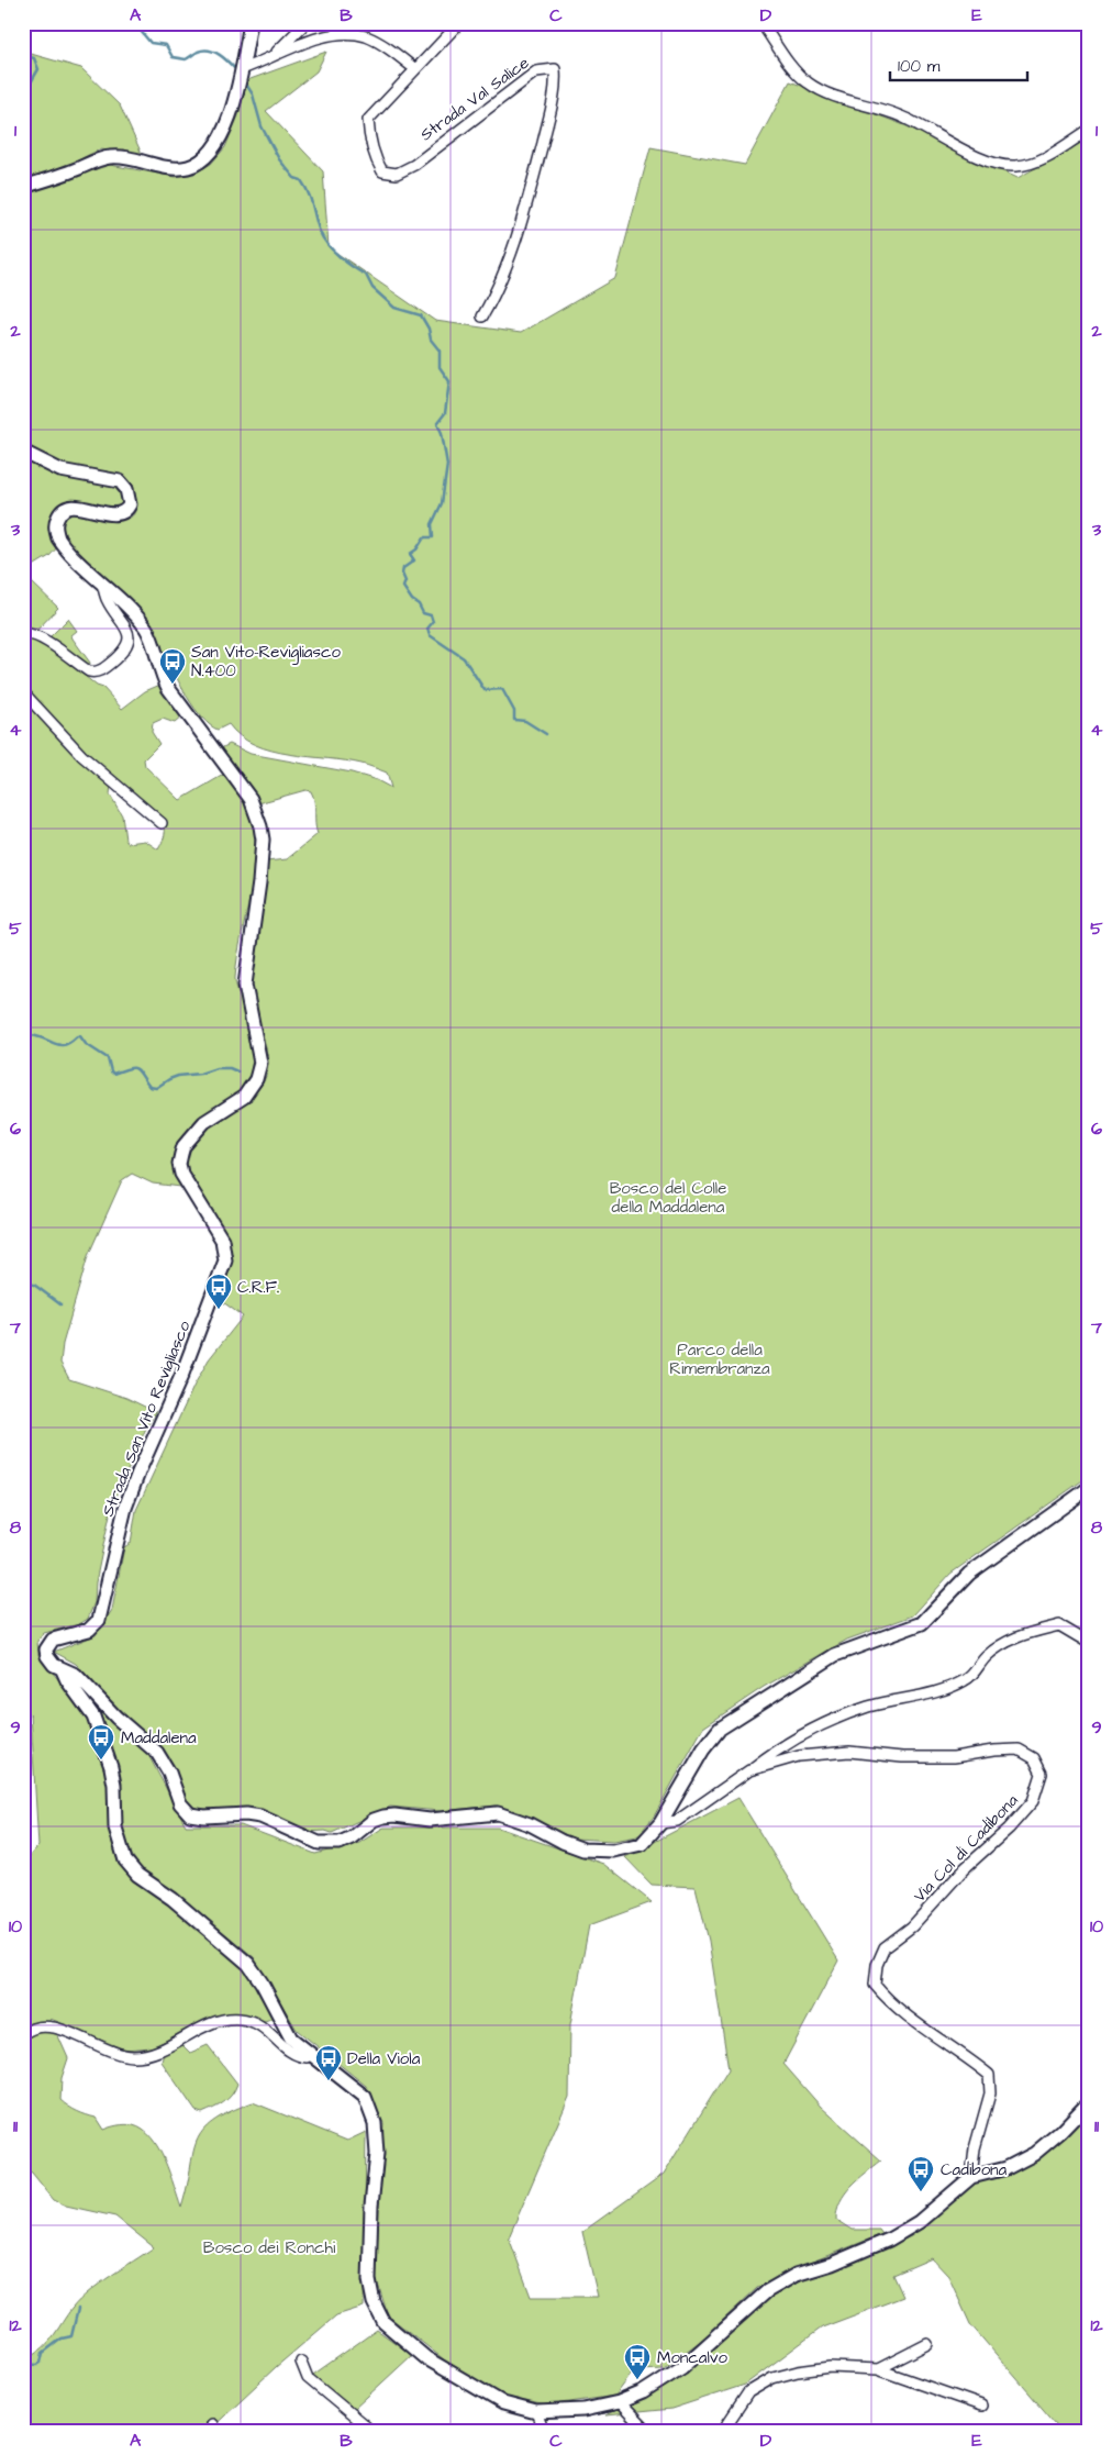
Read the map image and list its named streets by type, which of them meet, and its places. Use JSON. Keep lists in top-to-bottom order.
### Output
{
  "streets": {
    "street": ["Strada Val Salice", "Strada San Vito Revigliasco", "Via Col di Cadibona"]
  },
  "crossings": [
    ["Strada San Vito Revigliasco", "Via Col di Cadibona"]
  ],
  "parks": ["Bosco del Colle della Maddalena", "Parco della Rimembranza", "Bosco dei Ronchi"],
  "places": {
    "bus stop": [
      "San Vito-Revigliasco N.400",
      "C.R.F.",
      "Maddalena",
      "Della Viola",
      "Cadibona",
      "Moncalvo"
    ]
  },
  "scale_bar": "100 m",
  "grid": {
    "columns": [
      "A",
      "B",
      "C",
      "D",
      "E"
    ],
    "rows": [
      "1",
      "2",
      "3",
      "4",
      "5",
      "6",
      "7",
      "8",
      "9",
      "10",
      "11",
      "12"
    ]
  }
}
